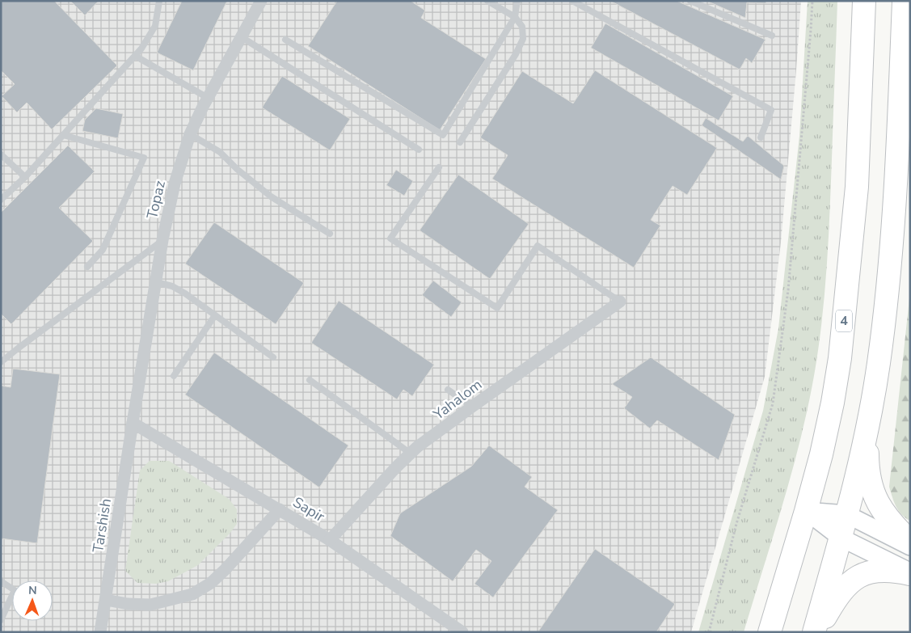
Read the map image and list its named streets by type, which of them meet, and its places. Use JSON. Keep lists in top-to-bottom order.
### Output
{
  "streets": {
    "highway": ["4"],
    "street": [
      "Topaz",
      "Yahalom",
      "Sapir",
      "Tarshish"
    ]
  },
  "crossings": [
    ["Topaz", "Sapir"],
    ["Topaz", "Tarshish"],
    ["Yahalom", "Sapir"],
    ["Sapir", "Tarshish"]
  ],
  "north": "top"
}
